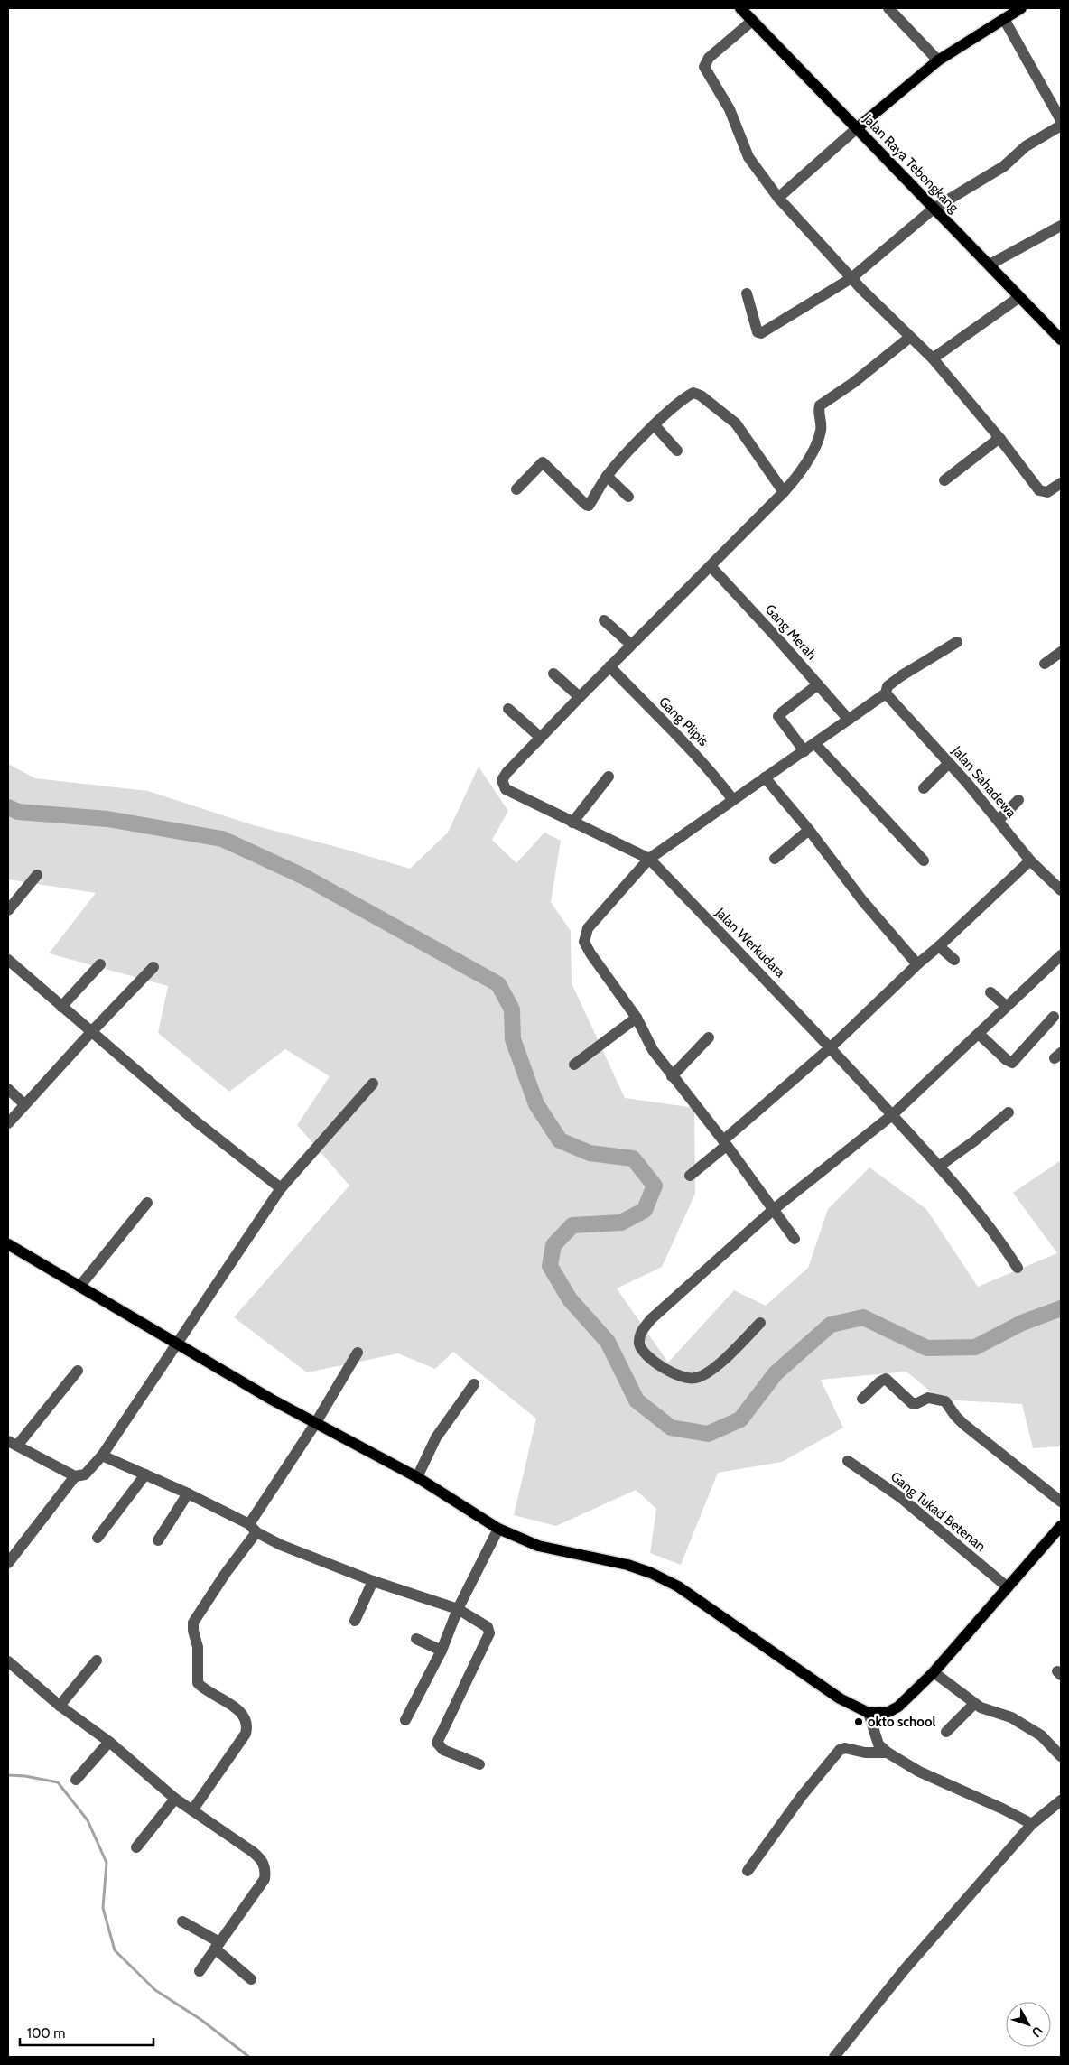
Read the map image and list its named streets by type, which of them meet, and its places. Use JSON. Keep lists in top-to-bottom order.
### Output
{
  "streets": {
    "main road": ["Jalan Raya Tebongkang"],
    "street": [
      "Gang Merah",
      "Gang Plipis",
      "Jalan Sahadewa",
      "Jalan Werkudara",
      "Gang Tukad Betenan"
    ]
  },
  "places": ["okto school"],
  "scale_bar": "100 m",
  "north": "bottom right"
}
